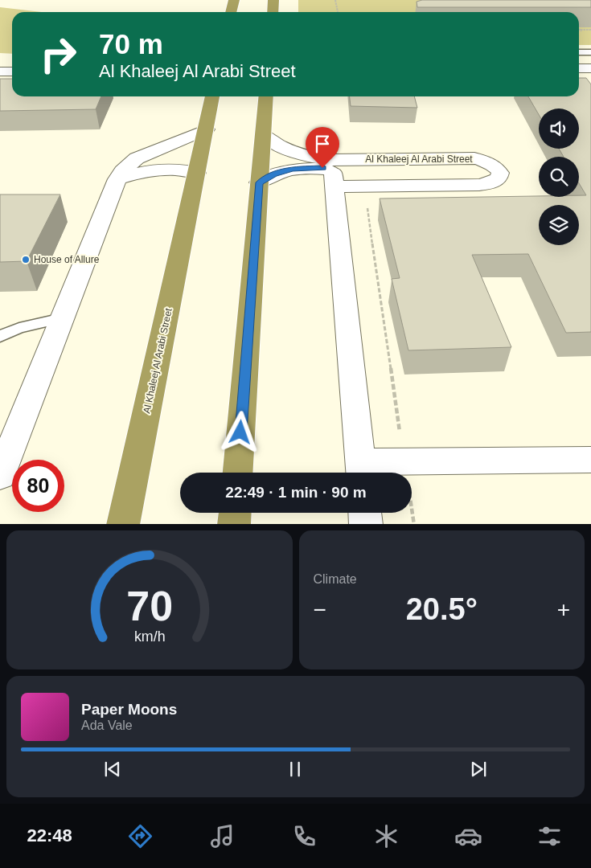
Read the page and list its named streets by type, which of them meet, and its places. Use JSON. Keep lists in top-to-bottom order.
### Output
{
  "streets": {
    "highway": ["Al Khaleej Al Arabi Street"]
  },
  "places": ["House of Allure"],
  "page": {
    "turn": ["70 m", "Al Khaleej Al Arabi Street"],
    "limit": "80",
    "trip": "22:49 · 1 min · 90 m",
    "tile": "Climate",
    "heat": ["−", "20.5°", "+"],
    "song": ["Paper Moons", "Ada Vale"],
    "tabs": "22:48",
    "gauge": ["70", "km/h"]
  }
}
